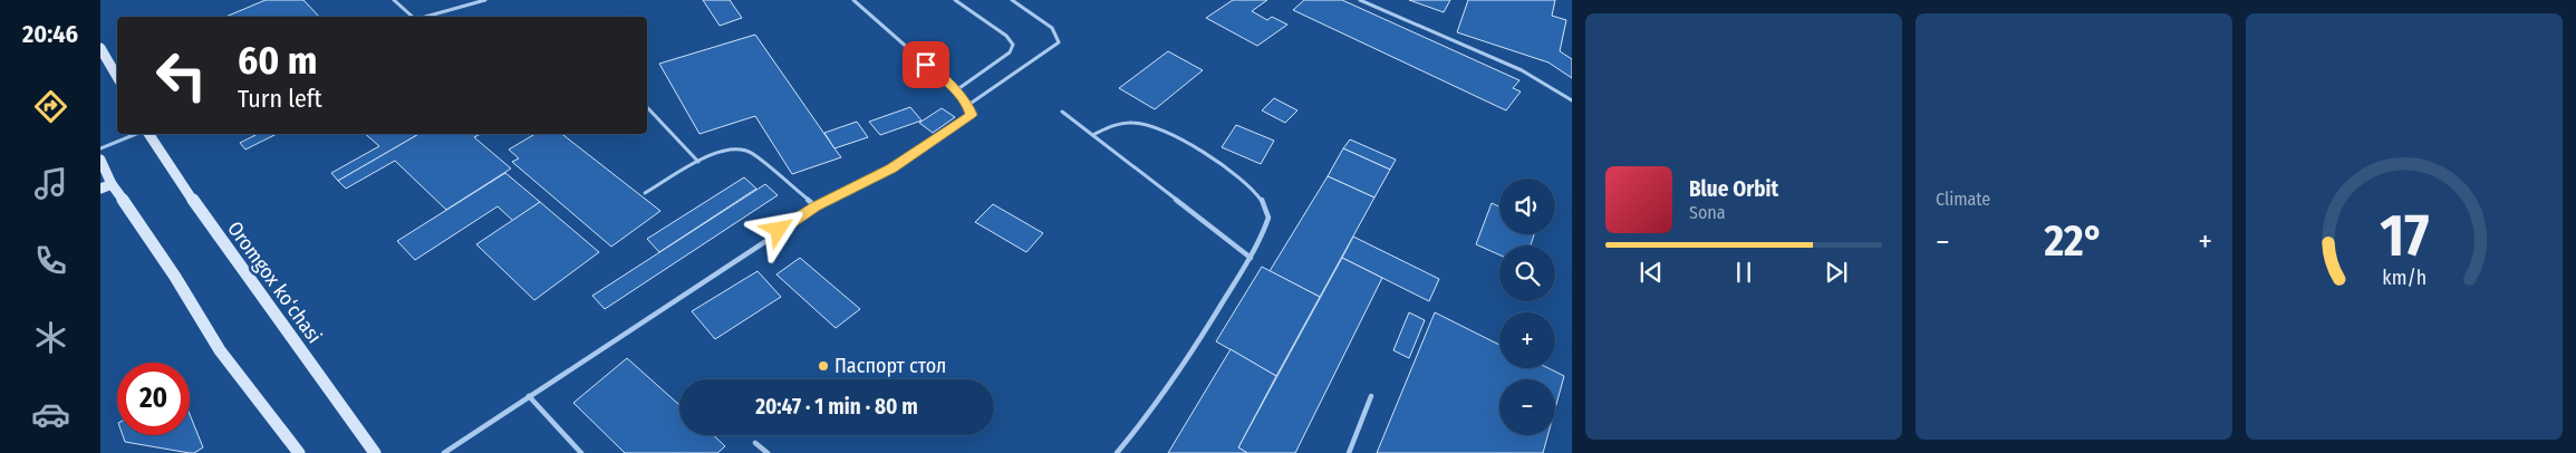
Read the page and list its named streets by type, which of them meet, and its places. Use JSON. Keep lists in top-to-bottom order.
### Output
{
  "streets": {
    "main road": ["Oromgox ko‘chasi"]
  },
  "places": ["Паспорт стол"],
  "page": {
    "tabs": "20:46",
    "tile": "Climate",
    "turn": ["60 m", "Turn left"],
    "song": ["Blue Orbit", "Sona"],
    "map_buttons": ["+", "−"],
    "heat": ["−", "22°", "+"],
    "limit": "20",
    "trip": "20:47 · 1 min · 80 m",
    "gauge": ["17", "km/h"]
  }
}
